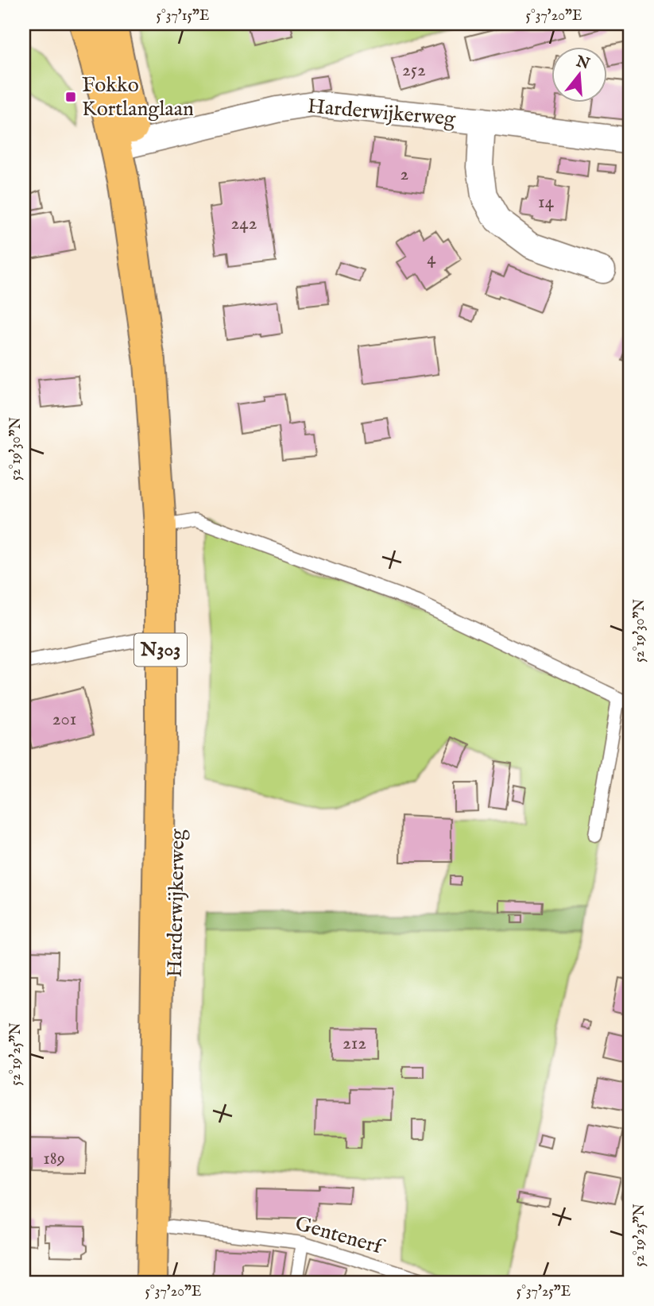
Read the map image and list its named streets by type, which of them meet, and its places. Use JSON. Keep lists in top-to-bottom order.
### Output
{
  "streets": {
    "main road": ["Harderwijkerweg", "N303"],
    "lane": ["Gentenerf"]
  },
  "crossings": [
    ["Harderwijkerweg", "Gentenerf"]
  ],
  "places": {
    "transit": ["Fokko Kortlanglaan"]
  },
  "house_numbers": [
    "252",
    "2",
    "14",
    "242",
    "4",
    "201",
    "212",
    "189"
  ],
  "north": "top",
  "coordinates": [
    "5°37'15\"E",
    "5°37'20\"E",
    "52°19'30\"N",
    "52°19'25\"N",
    "5°37'25\"E"
  ]
}
